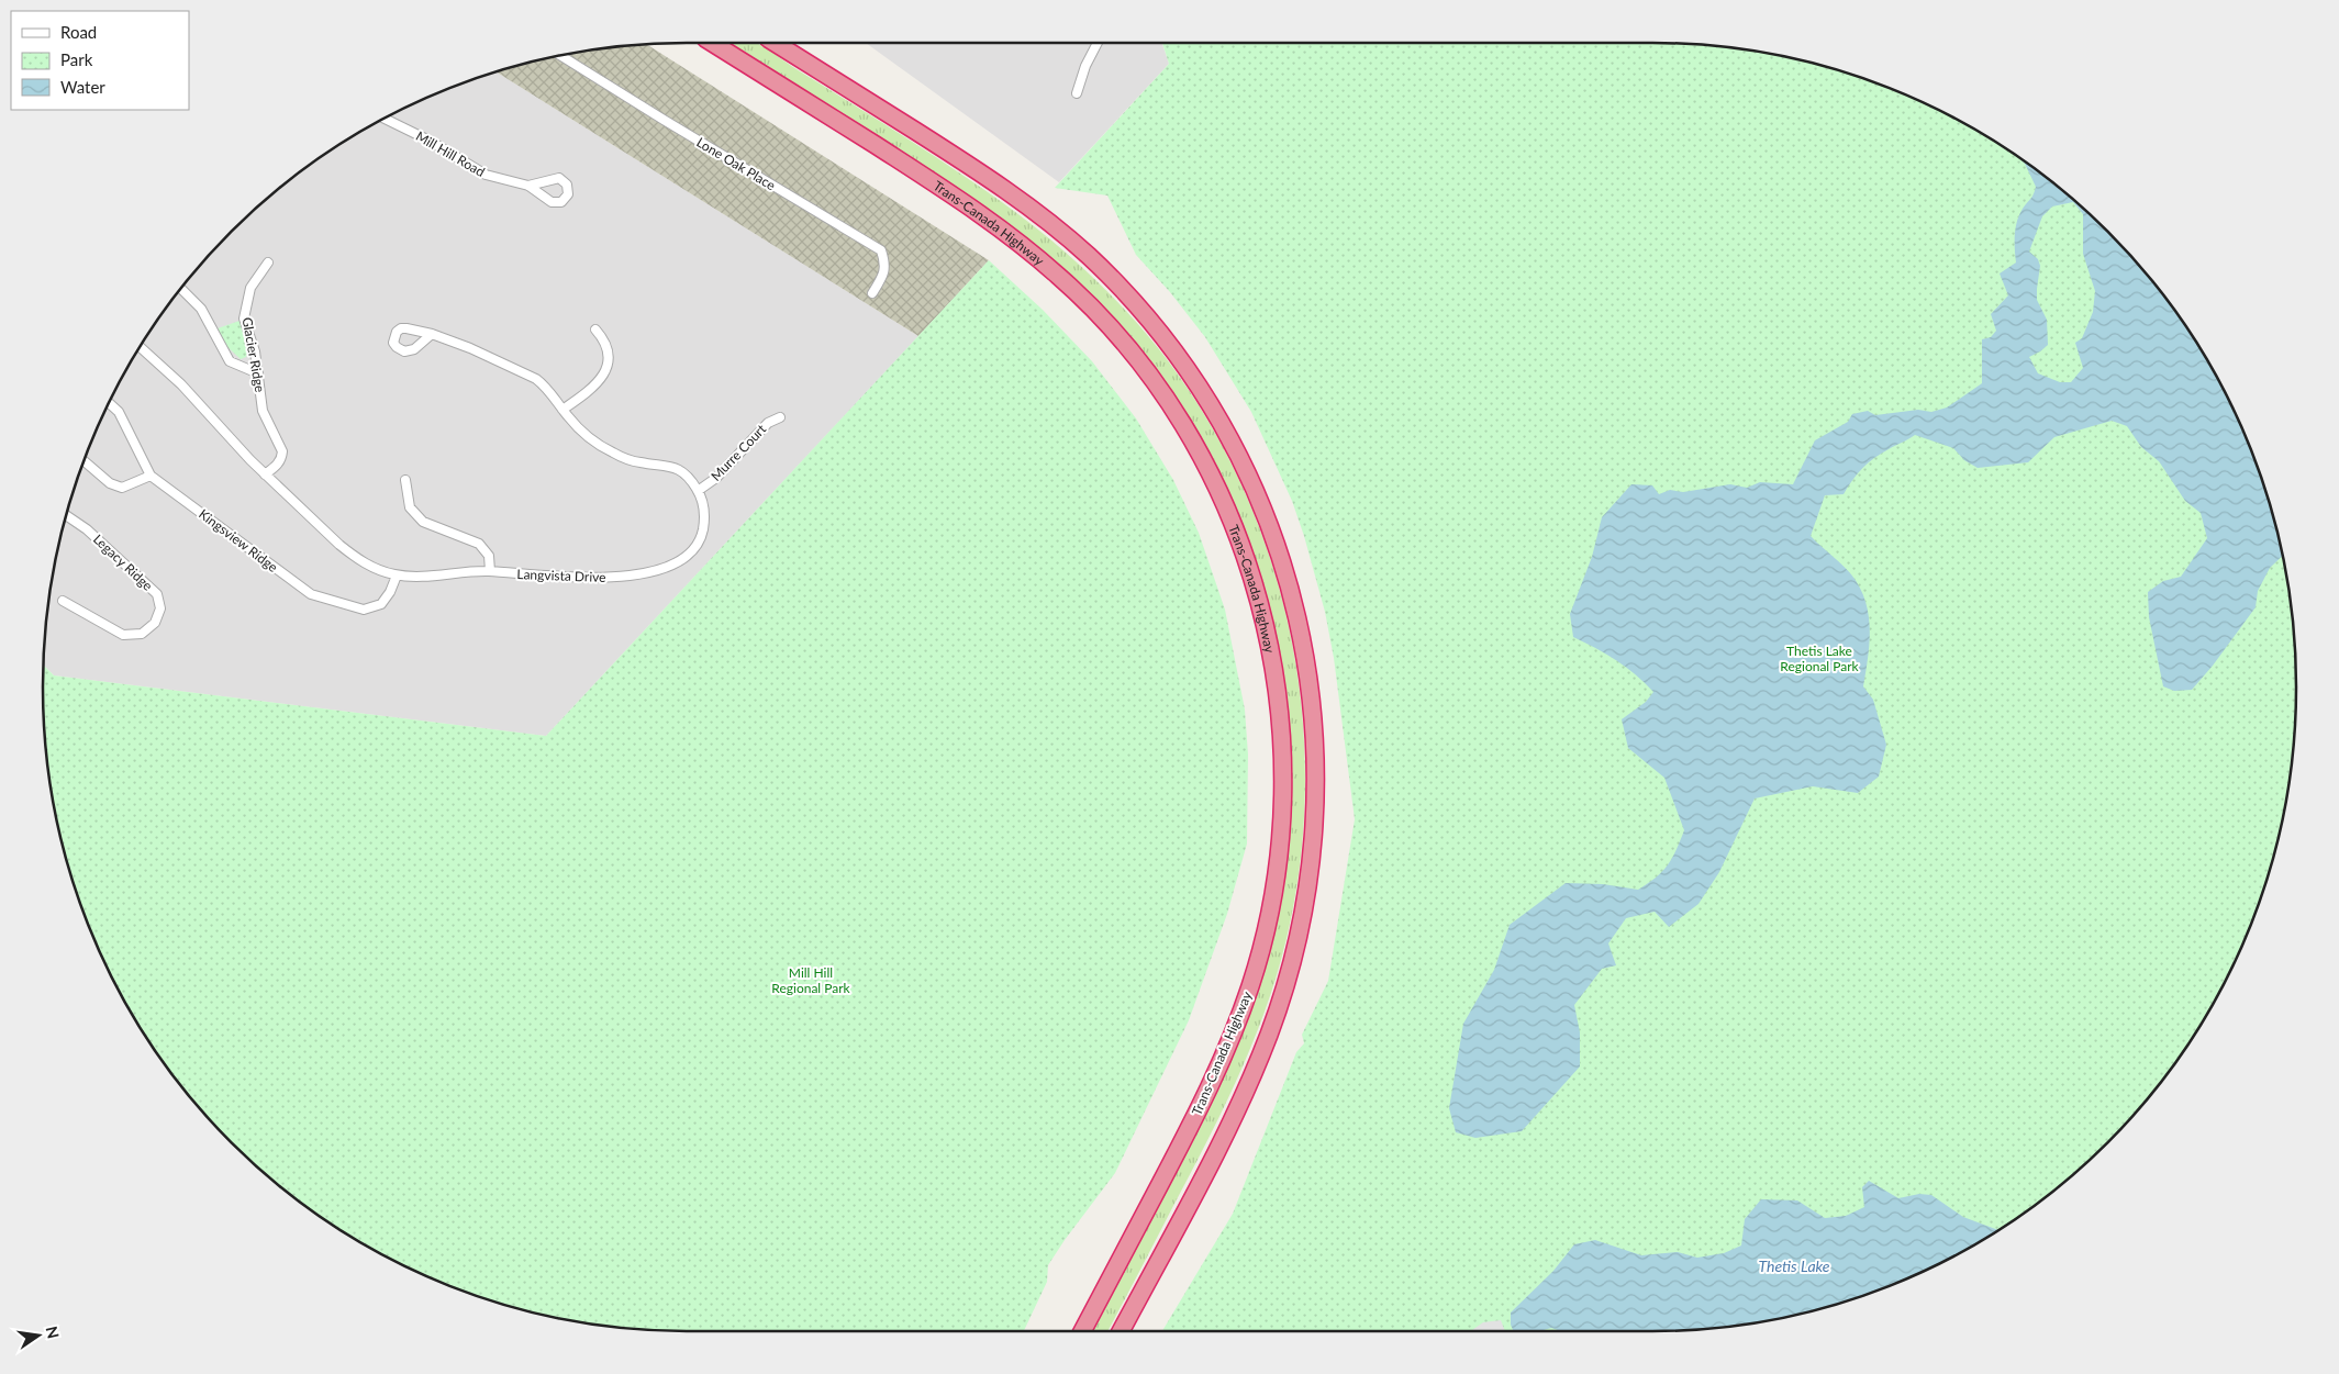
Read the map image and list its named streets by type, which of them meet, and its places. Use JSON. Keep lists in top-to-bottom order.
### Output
{
  "streets": {
    "highway": ["Trans-Canada Highway"],
    "street": [
      "Mill Hill Road",
      "Lone Oak Place",
      "Glacier Ridge",
      "Murre Court",
      "Kingsview Ridge",
      "Legacy Ridge",
      "Langvista Drive"
    ]
  },
  "crossings": [
    ["Glacier Ridge", "Langvista Drive"],
    ["Murre Court", "Langvista Drive"],
    ["Kingsview Ridge", "Langvista Drive"]
  ],
  "water": ["Thetis Lake"],
  "parks": ["Thetis Lake Regional Park", "Mill Hill Regional Park"],
  "legend": ["Road", "Park", "Water"],
  "north": "right"
}
